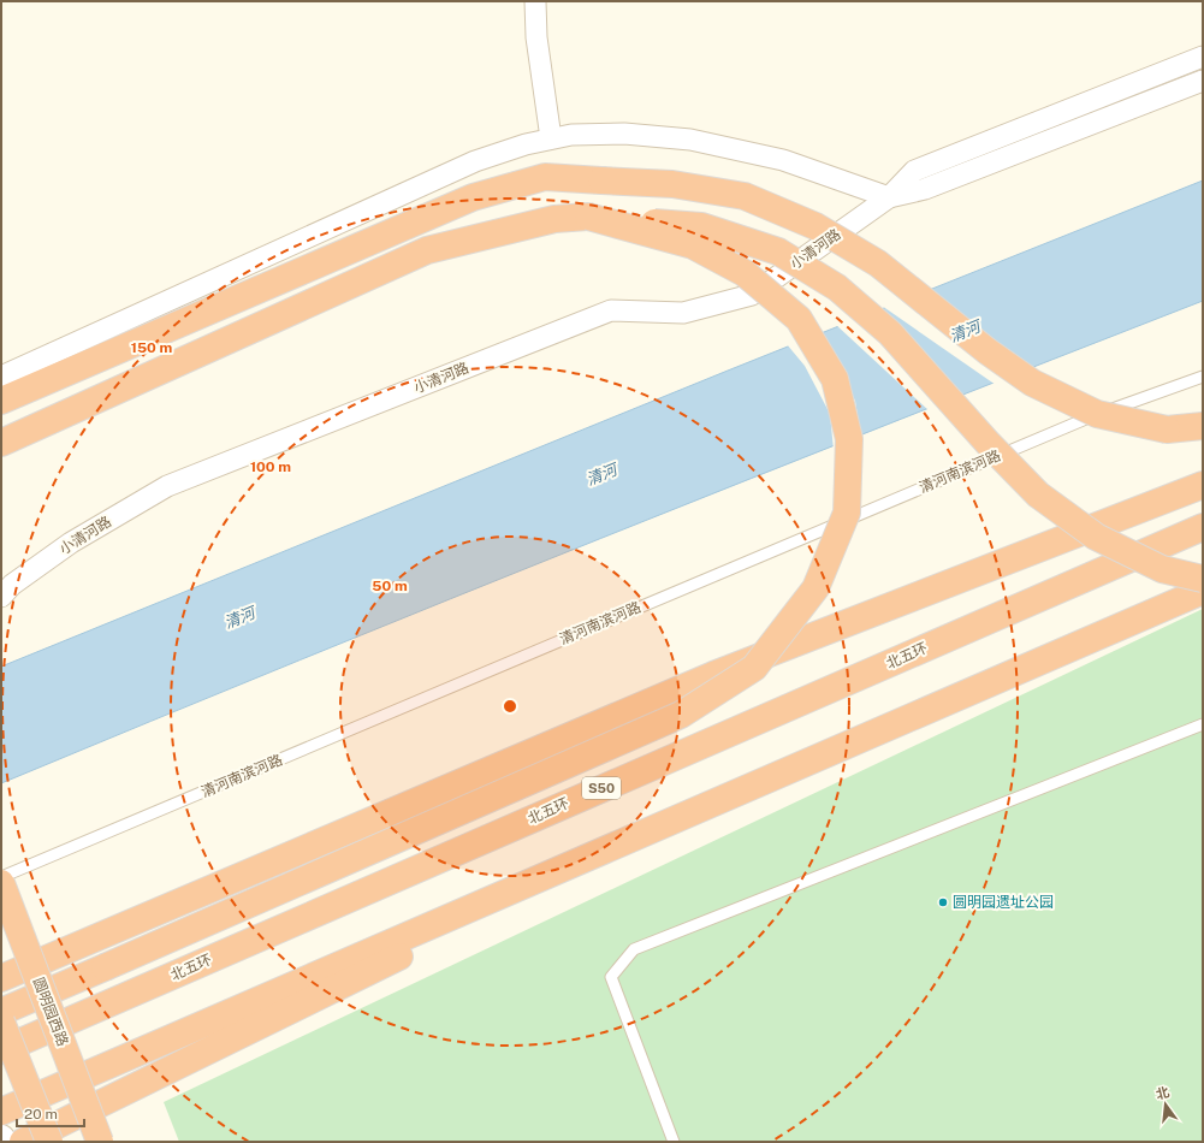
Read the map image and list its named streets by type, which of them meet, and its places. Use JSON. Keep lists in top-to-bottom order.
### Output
{
  "streets": {
    "highway": ["北五环", "S50", "圆明园西路"],
    "street": ["小清河路"],
    "lane": ["清河南滨河路"]
  },
  "water": ["清河"],
  "places": ["圆明园遗址公园"],
  "scale_bar": "20 m",
  "north": "top",
  "rings": ["150 m", "100 m", "50 m"]
}
